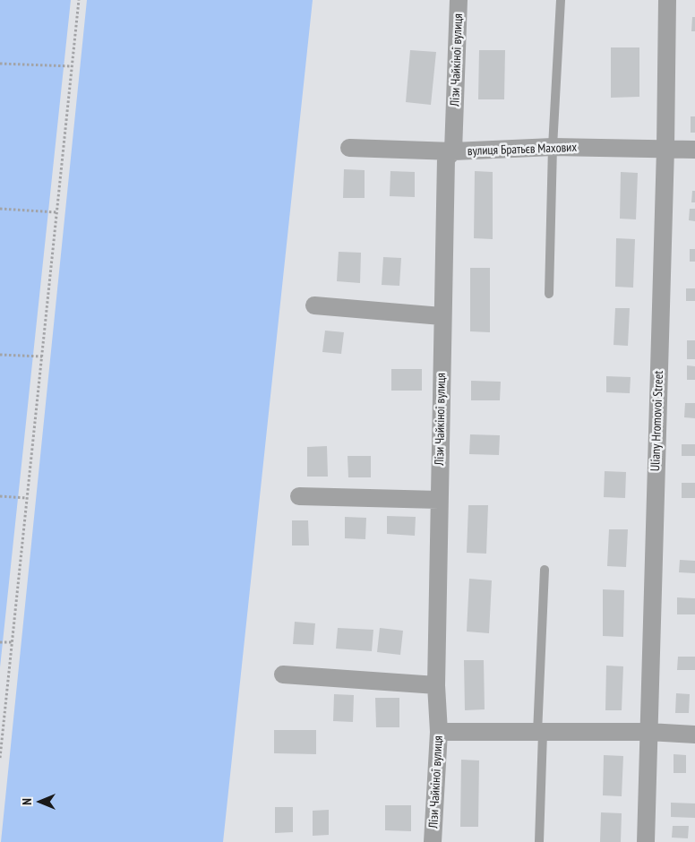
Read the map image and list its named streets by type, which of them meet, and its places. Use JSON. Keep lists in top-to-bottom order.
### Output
{
  "streets": {
    "street": ["Лізи Чайкіної вулиця", "вулиця Братьєв Махових", "Uliany Hromovoi Street"]
  },
  "crossings": [
    ["Лізи Чайкіної вулиця", "вулиця Братьєв Махових"],
    ["вулиця Братьєв Махових", "Uliany Hromovoi Street"]
  ],
  "north": "left"
}
